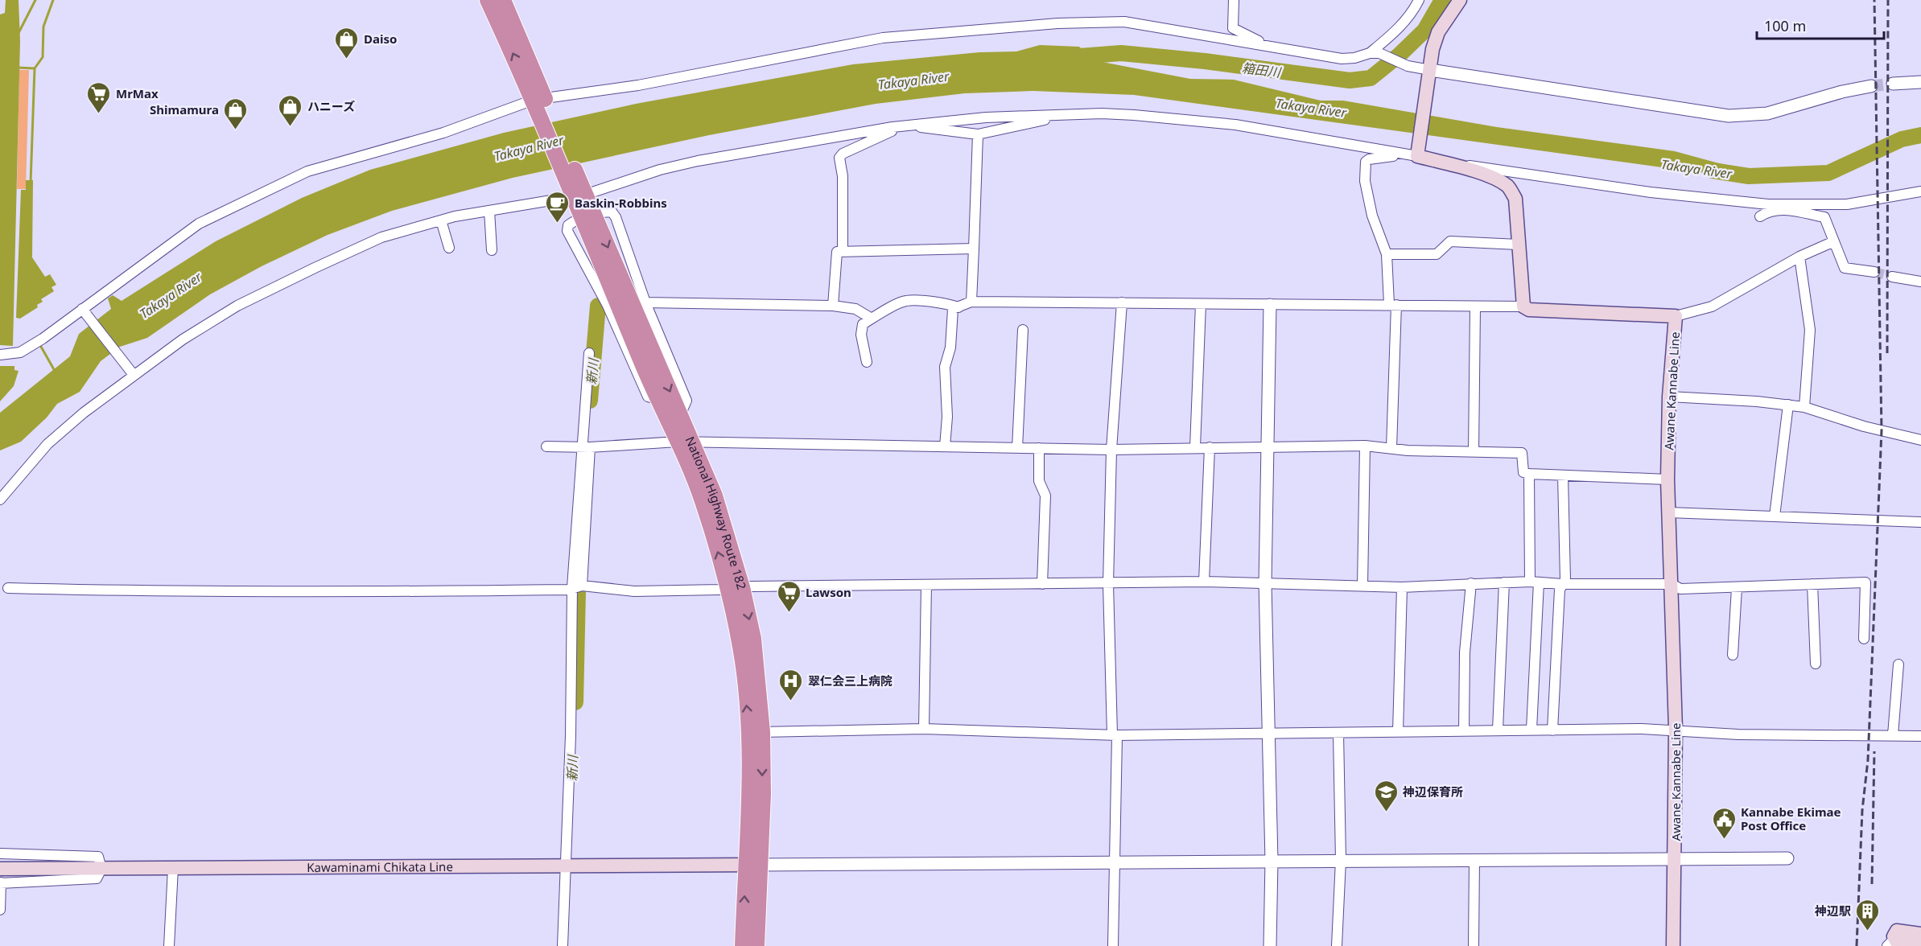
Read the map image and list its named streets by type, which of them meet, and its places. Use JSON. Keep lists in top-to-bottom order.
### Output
{
  "streets": {
    "highway": ["National Highway Route 182"],
    "main road": ["Awane Kannabe Line", "Kawaminami Chikata Line"]
  },
  "crossings": [
    ["National Highway Route 182", "Kawaminami Chikata Line"]
  ],
  "water": ["箱田川", "Takaya River", "新川"],
  "places": {
    "shop": ["Daiso", "ハニーズ", "Shimamura"],
    "supermarket": ["MrMax", "Lawson"],
    "cafe": ["Baskin-Robbins"],
    "hospital": ["翠仁会三上病院"],
    "school or university": ["神辺保育所"],
    "public building": ["Kannabe Ekimae Post Office"],
    "building": ["神辺駅"]
  },
  "scale_bar": "100 m"
}
